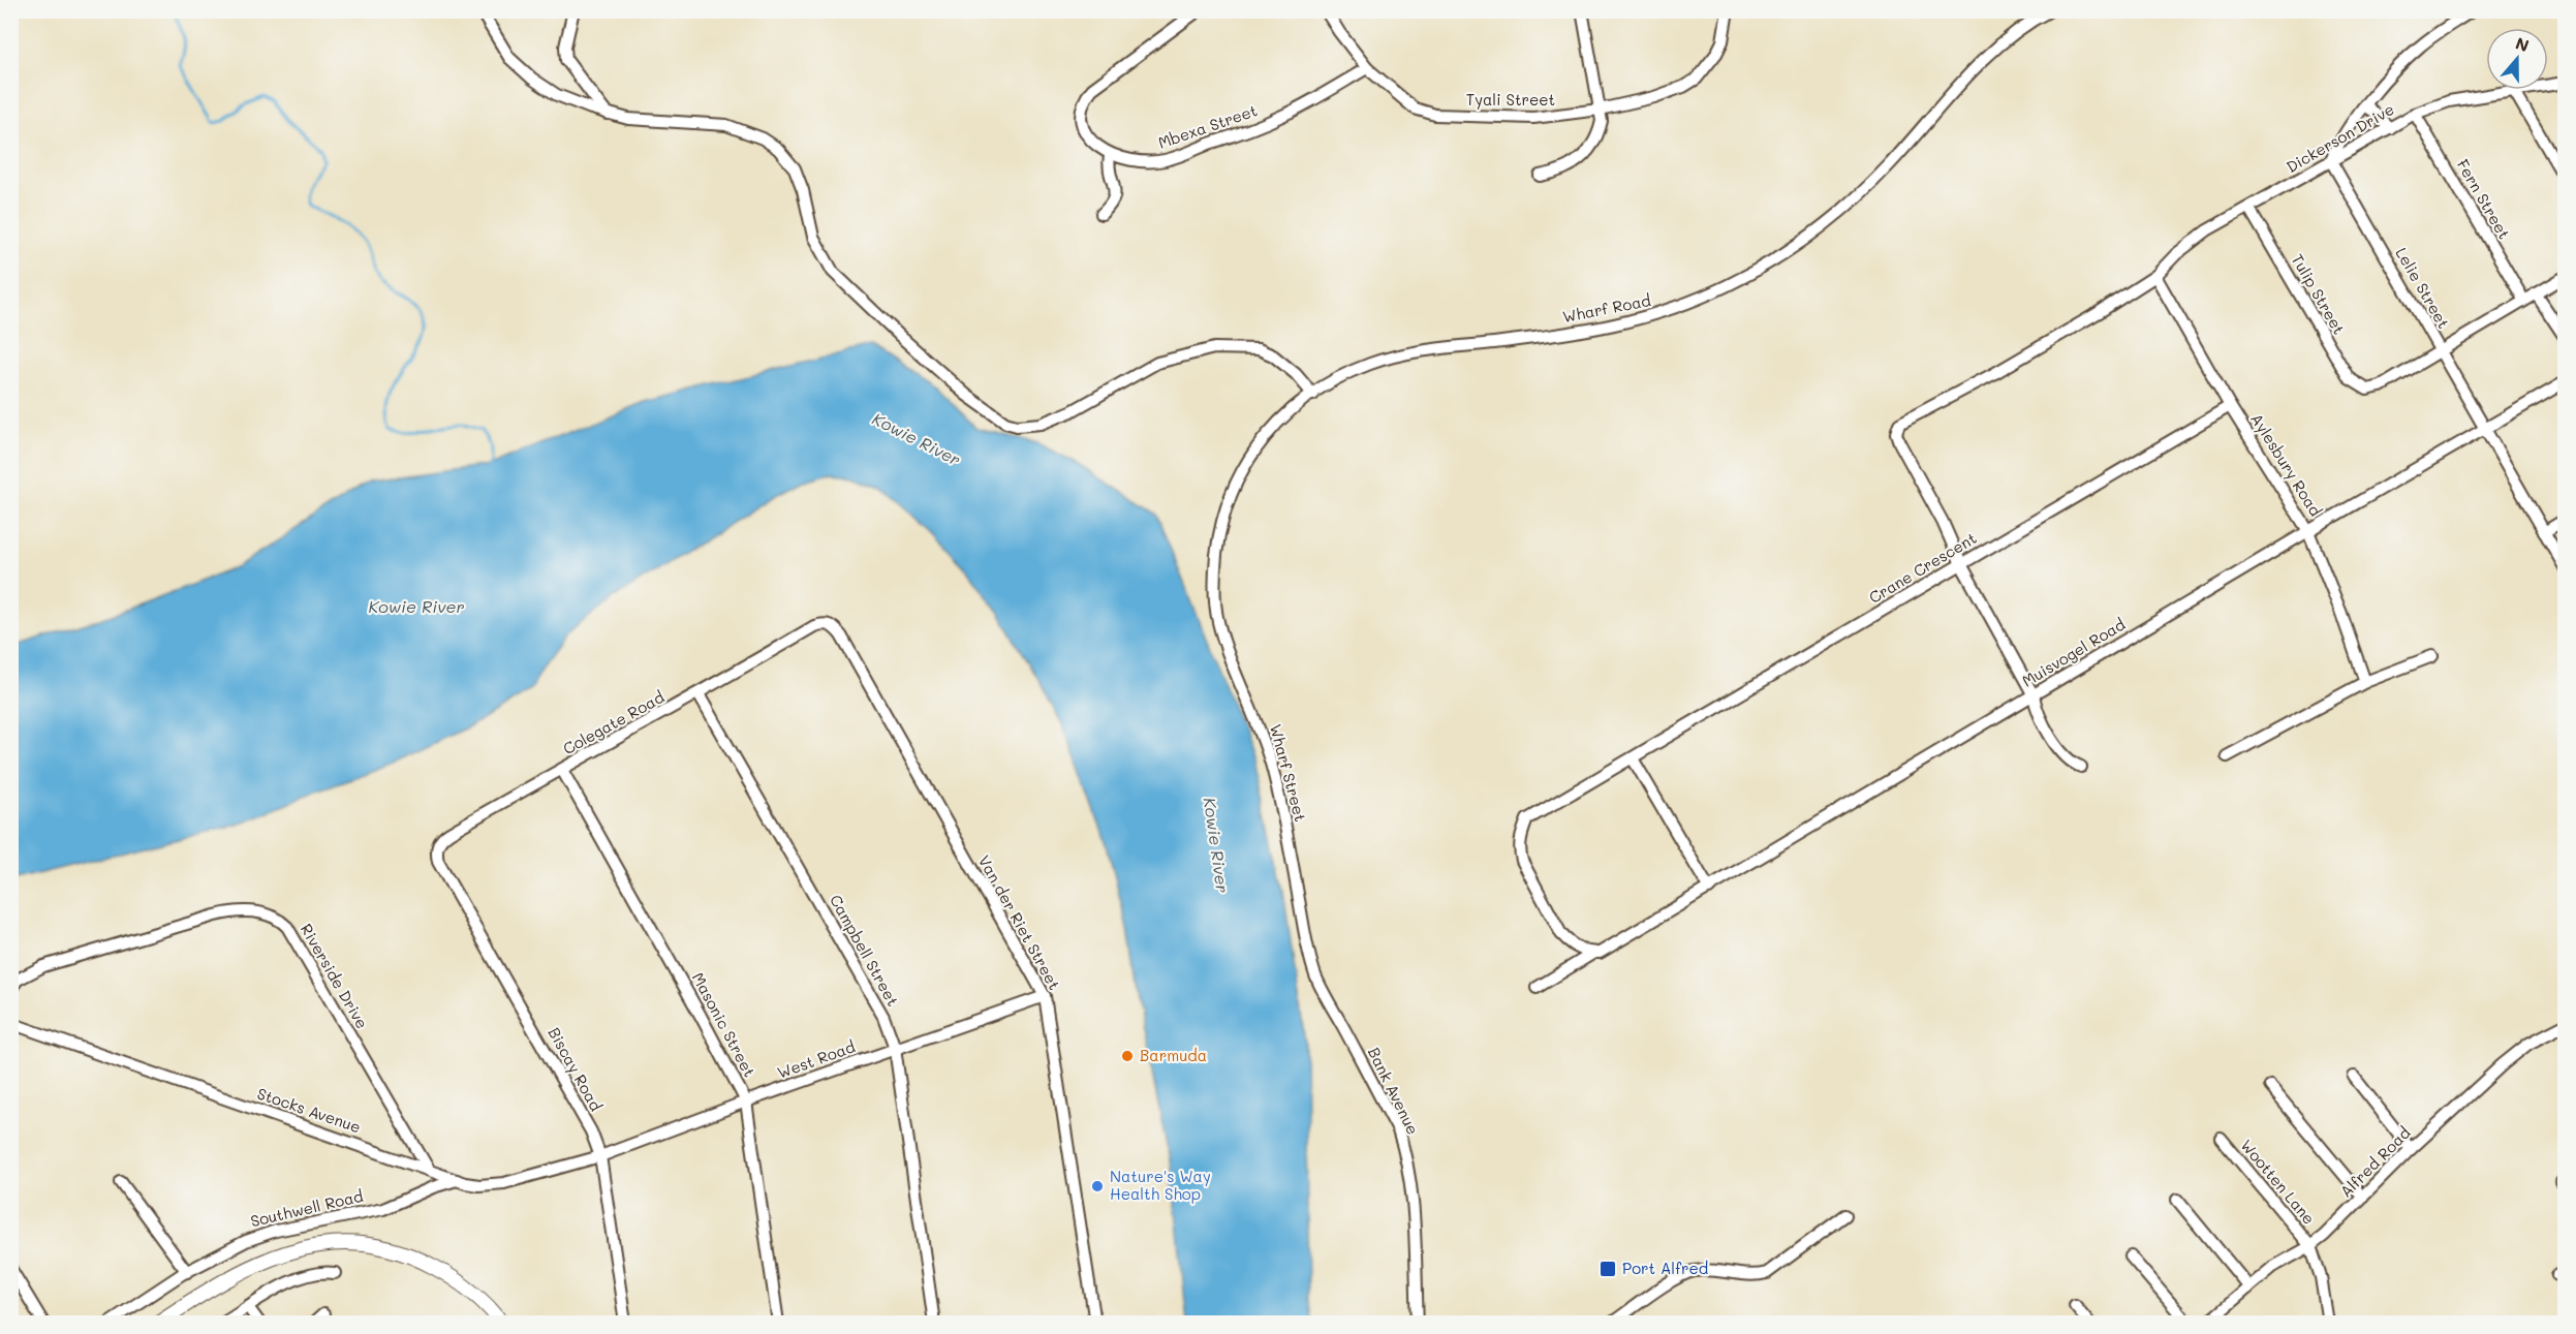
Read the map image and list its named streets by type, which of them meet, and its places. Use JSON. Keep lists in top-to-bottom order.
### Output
{
  "streets": {
    "street": [
      "Tyali Street",
      "Mbexa Street",
      "Dickerson Drive",
      "Fern Street",
      "Lelie Street",
      "Tulip Street",
      "Wharf Road",
      "Aylesbury Road",
      "Crane Crescent",
      "Muisvogel Road",
      "Colegate Road",
      "Wharf Street",
      "Van der Riet Street",
      "Campbell Street",
      "Riverside Drive",
      "Masonic Street",
      "West Road",
      "Biscay Road",
      "Bank Avenue",
      "Stocks Avenue",
      "Alfred Road",
      "Wootten Lane",
      "Southwell Road"
    ]
  },
  "crossings": [
    ["Tyali Street", "Mbexa Street"],
    ["Dickerson Drive", "Fern Street"],
    ["Dickerson Drive", "Lelie Street"],
    ["Dickerson Drive", "Tulip Street"],
    ["Dickerson Drive", "Aylesbury Road"],
    ["Dickerson Drive", "Crane Crescent"],
    ["Lelie Street", "Tulip Street"],
    ["Lelie Street", "Muisvogel Road"],
    ["Wharf Road", "Wharf Street"],
    ["Aylesbury Road", "Crane Crescent"],
    ["Aylesbury Road", "Muisvogel Road"],
    ["Crane Crescent", "Muisvogel Road"],
    ["Colegate Road", "Van der Riet Street"],
    ["Colegate Road", "Campbell Street"],
    ["Colegate Road", "Masonic Street"],
    ["Colegate Road", "Biscay Road"],
    ["Wharf Street", "Bank Avenue"],
    ["Van der Riet Street", "West Road"],
    ["Campbell Street", "West Road"],
    ["Riverside Drive", "Stocks Avenue"],
    ["Masonic Street", "West Road"],
    ["West Road", "Biscay Road"],
    ["West Road", "Stocks Avenue"],
    ["Biscay Road", "Stocks Avenue"],
    ["Stocks Avenue", "Southwell Road"],
    ["Alfred Road", "Wootten Lane"]
  ],
  "water": ["Kowie River"],
  "places": {
    "other": ["Barmuda", "Nature's Way Health Shop"],
    "transit": ["Port Alfred"]
  },
  "north": "top"
}
